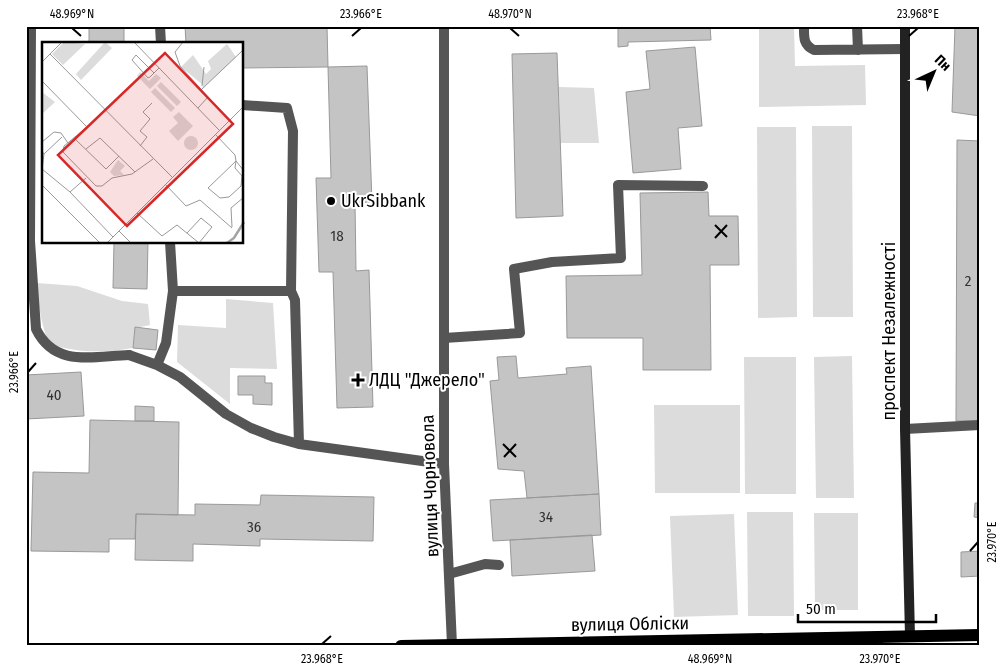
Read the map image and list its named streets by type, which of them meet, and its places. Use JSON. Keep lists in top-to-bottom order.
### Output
{
  "streets": {
    "main road": ["проспект Незалежності", "вулиця Обліски"],
    "street": ["вулиця Чорновола"]
  },
  "crossings": [
    ["проспект Незалежності", "вулиця Обліски"],
    ["вулиця Чорновола", "вулиця Обліски"]
  ],
  "places": {
    "other": ["UkrSibbank"],
    "health": ["ЛДЦ \"Джерело\""]
  },
  "house_numbers": [
    "18",
    "2",
    "40",
    "34",
    "36"
  ],
  "scale_bar": "50 m",
  "north": "top right",
  "coordinates": [
    "48.969°N",
    "23.966°E",
    "48.970°N",
    "23.968°E",
    "23.970°E"
  ]
}
